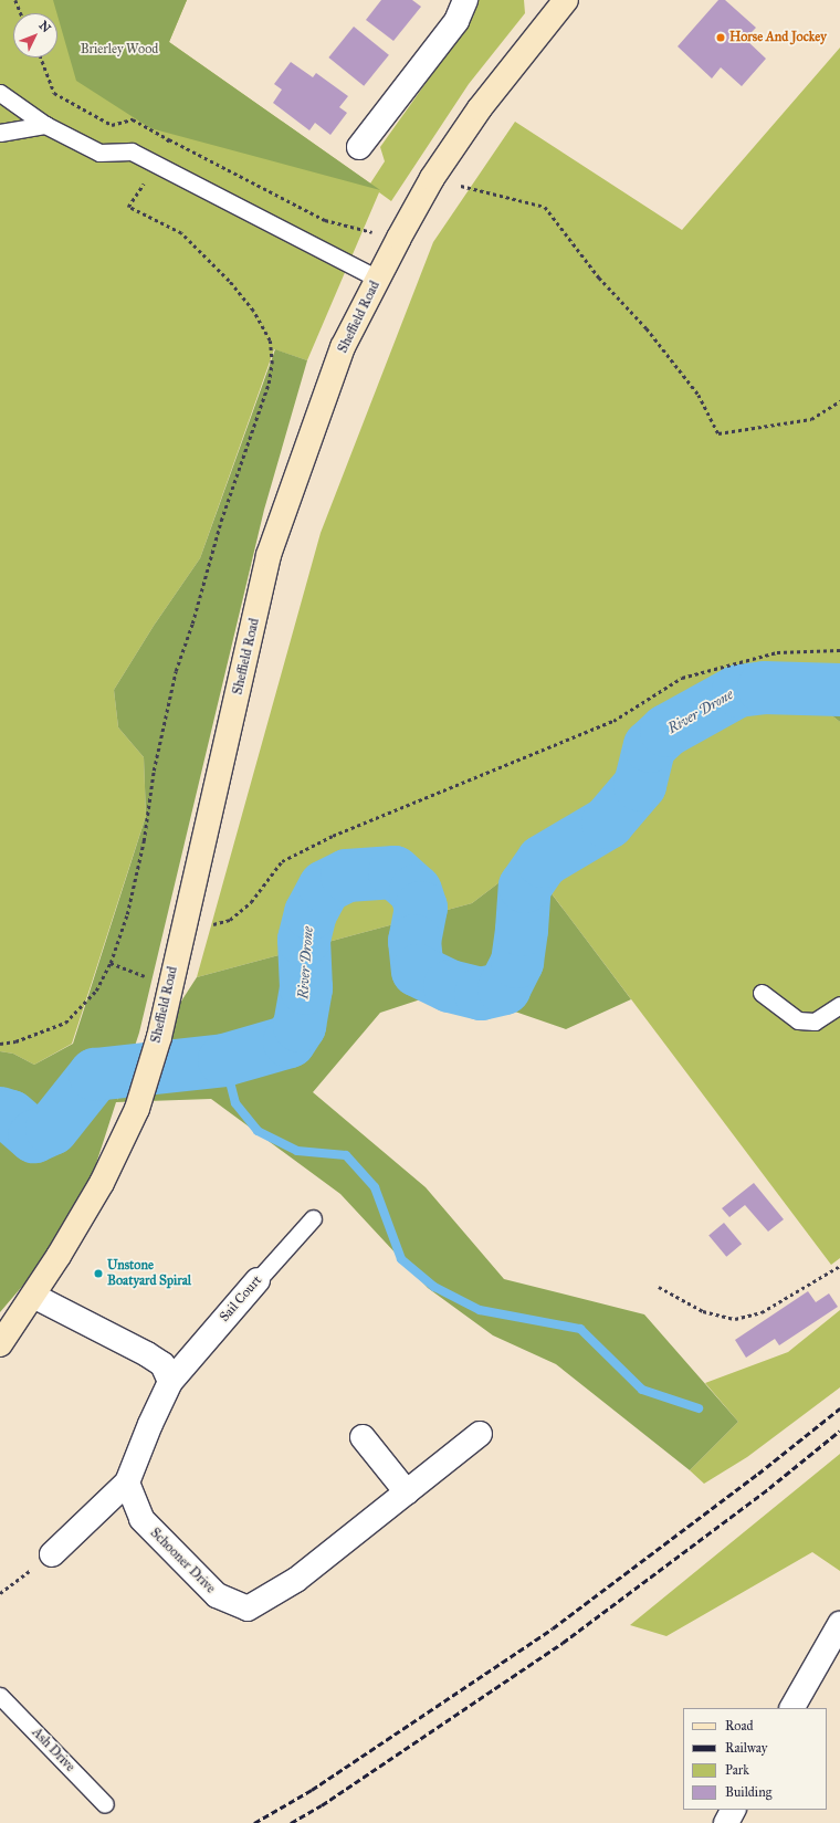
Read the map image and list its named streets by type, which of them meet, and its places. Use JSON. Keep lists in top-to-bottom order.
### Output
{
  "streets": {
    "main road": ["Sheffield Road"],
    "street": ["Sail Court", "Schooner Drive"],
    "lane": ["Ash Drive"]
  },
  "water": ["River Drone"],
  "parks": ["Brierley Wood"],
  "places": ["Horse And Jockey", "Unstone Boatyard Spiral"],
  "legend": [
    "Road",
    "Railway",
    "Park",
    "Building"
  ],
  "north": "top right"
}
